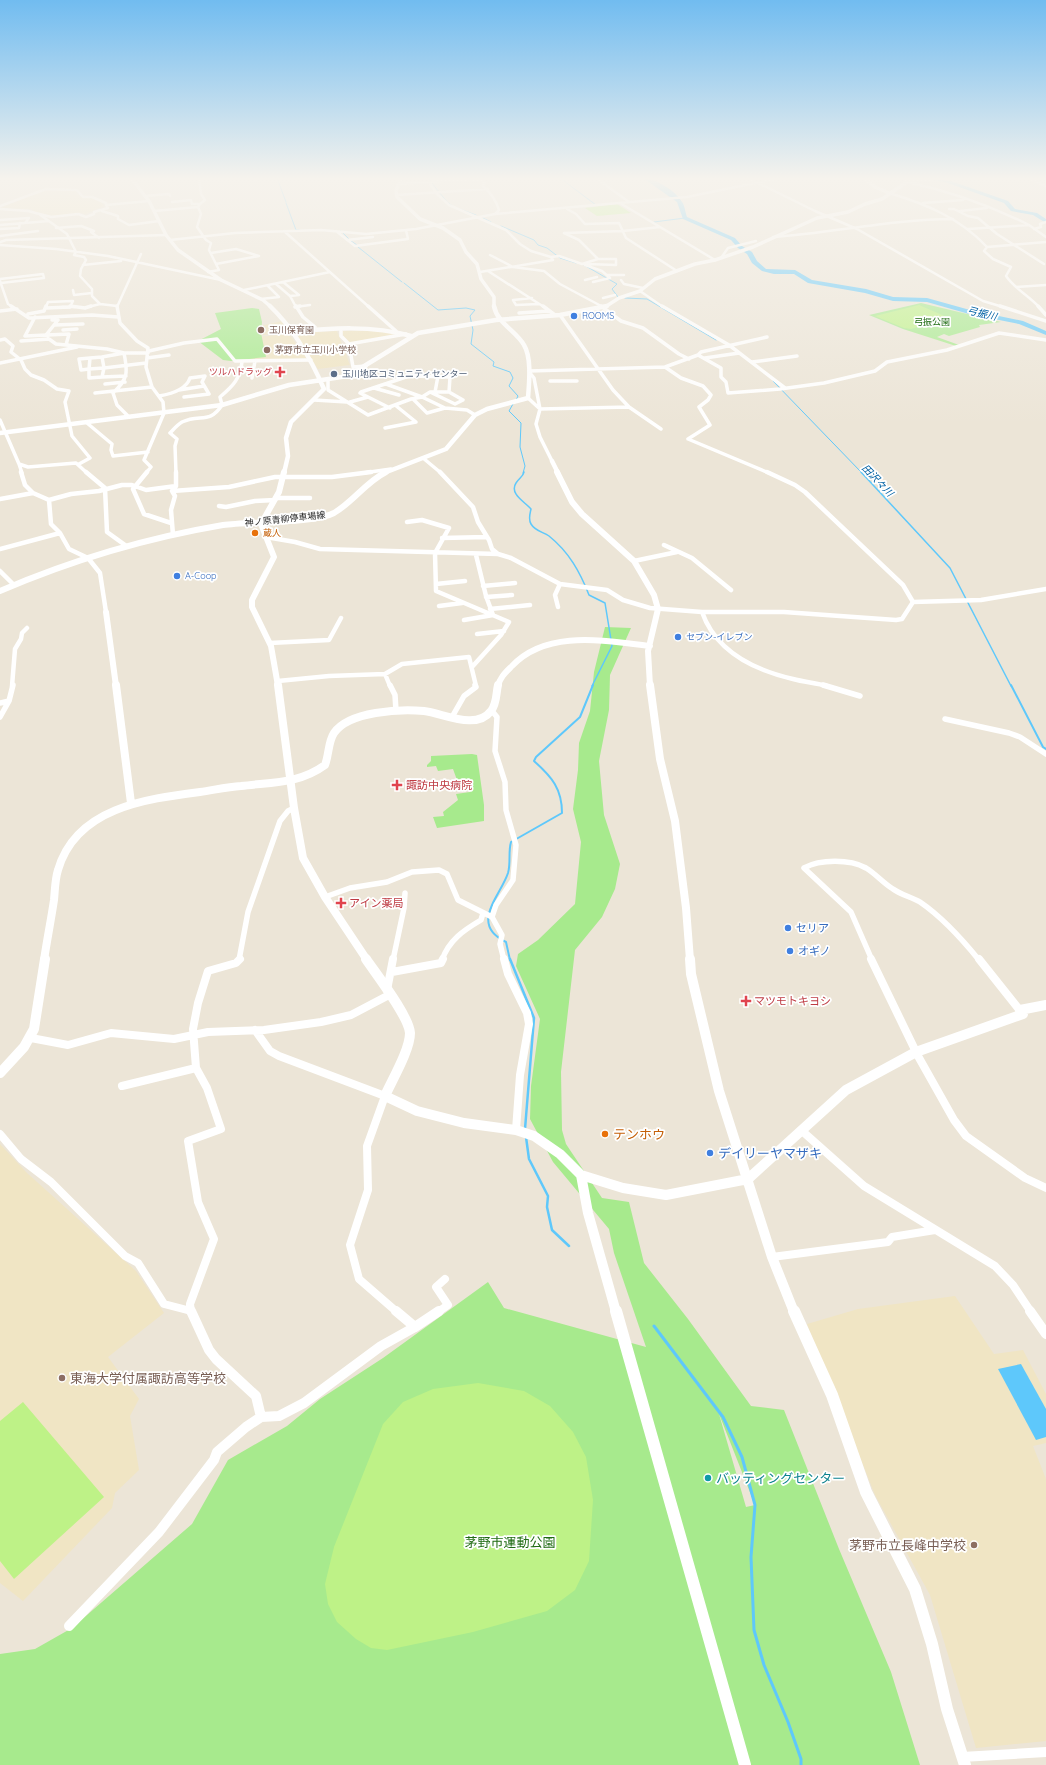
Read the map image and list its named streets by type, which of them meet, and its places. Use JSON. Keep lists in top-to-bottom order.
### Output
{
  "streets": {
    "street": ["神ノ原青柳停車場線"]
  },
  "water": ["弓振川", "田沢々川"],
  "parks": ["弓振公園", "茅野市運動公園"],
  "places": {
    "other": [
      "ROOMS",
      "玉川保育園",
      "茅野市立玉川小学校",
      "玉川地区コミュニティセンター",
      "蔵人",
      "A-Coop",
      "セブン-イレブン",
      "セリア",
      "オギノ",
      "テンホウ",
      "デイリーヤマザキ",
      "東海大学付属諏訪高等学校",
      "バッティングセンター",
      "茅野市立長峰中学校"
    ],
    "health": [
      "ツルハドラッグ",
      "諏訪中央病院",
      "アイン薬局",
      "マツモトキヨシ"
    ]
  }
}
